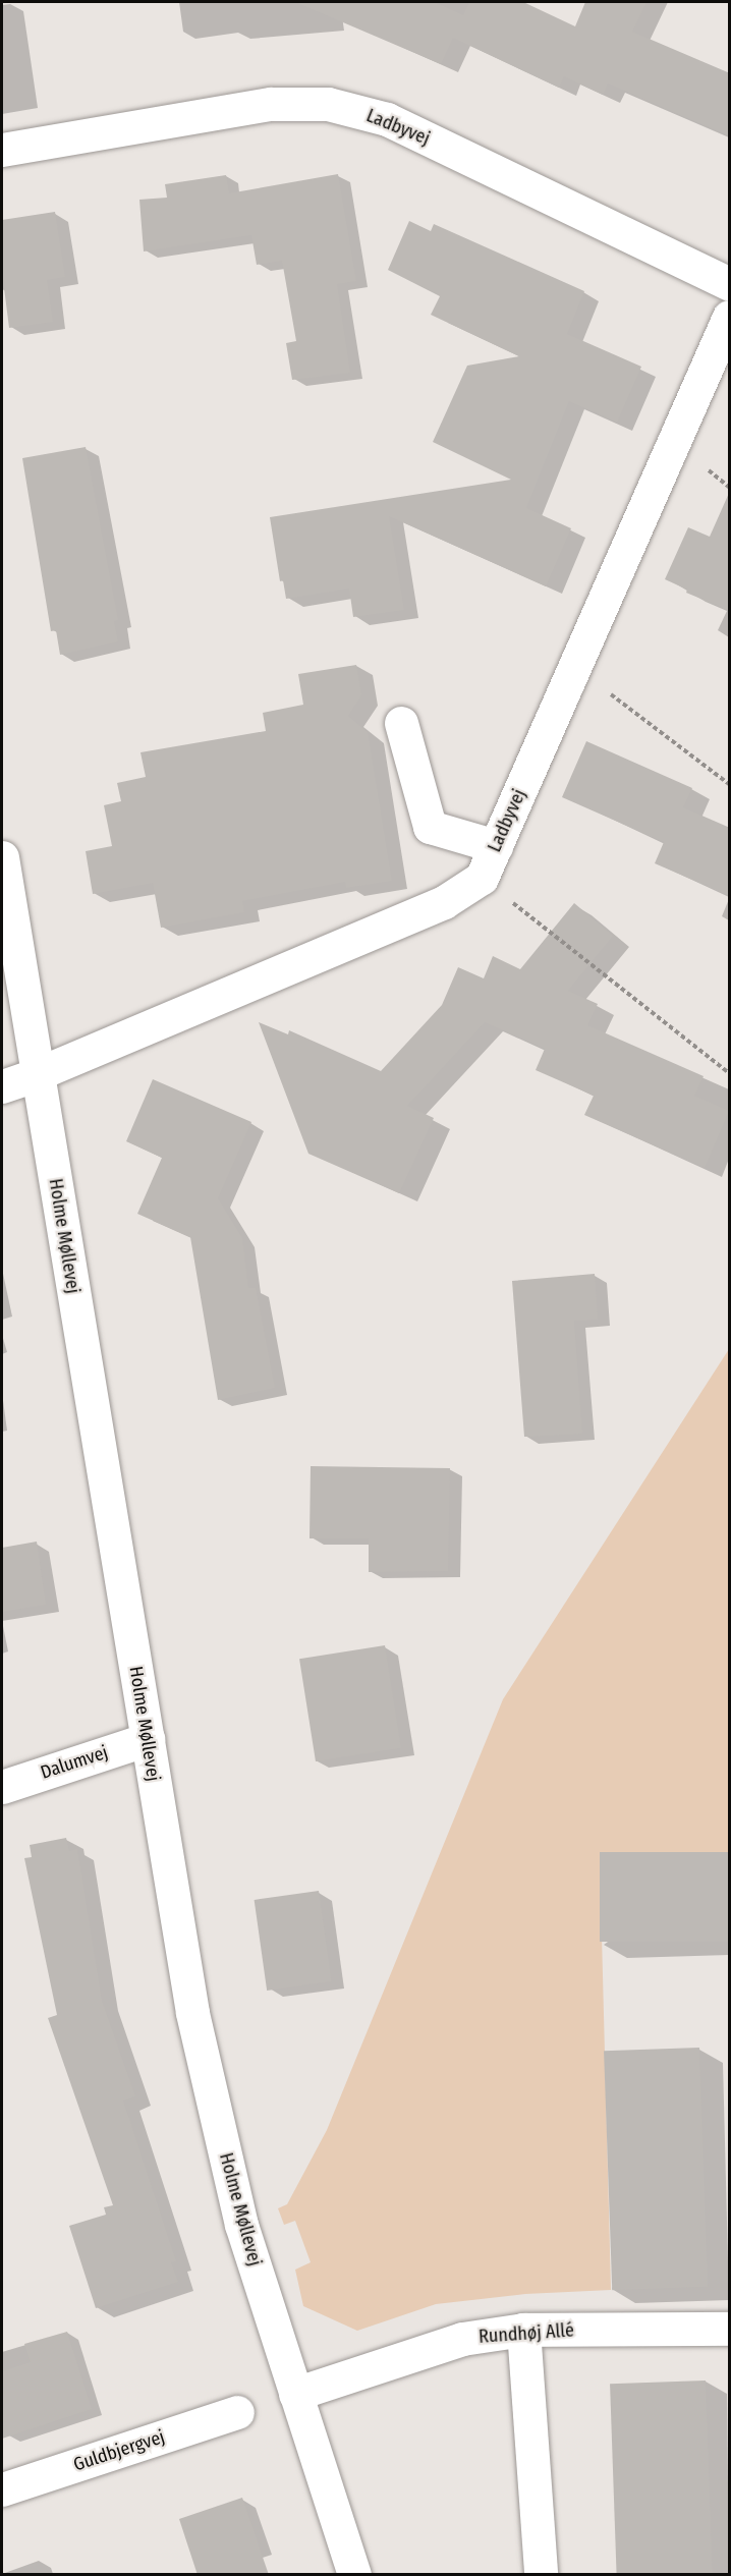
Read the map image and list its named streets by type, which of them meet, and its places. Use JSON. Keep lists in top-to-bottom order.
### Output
{
  "streets": {
    "street": [
      "Ladbyvej",
      "Holme Møllevej",
      "Dalumvej",
      "Rundhøj Allé",
      "Guldbjergvej"
    ]
  },
  "crossings": [
    ["Holme Møllevej", "Dalumvej"],
    ["Holme Møllevej", "Rundhøj Allé"]
  ]
}
